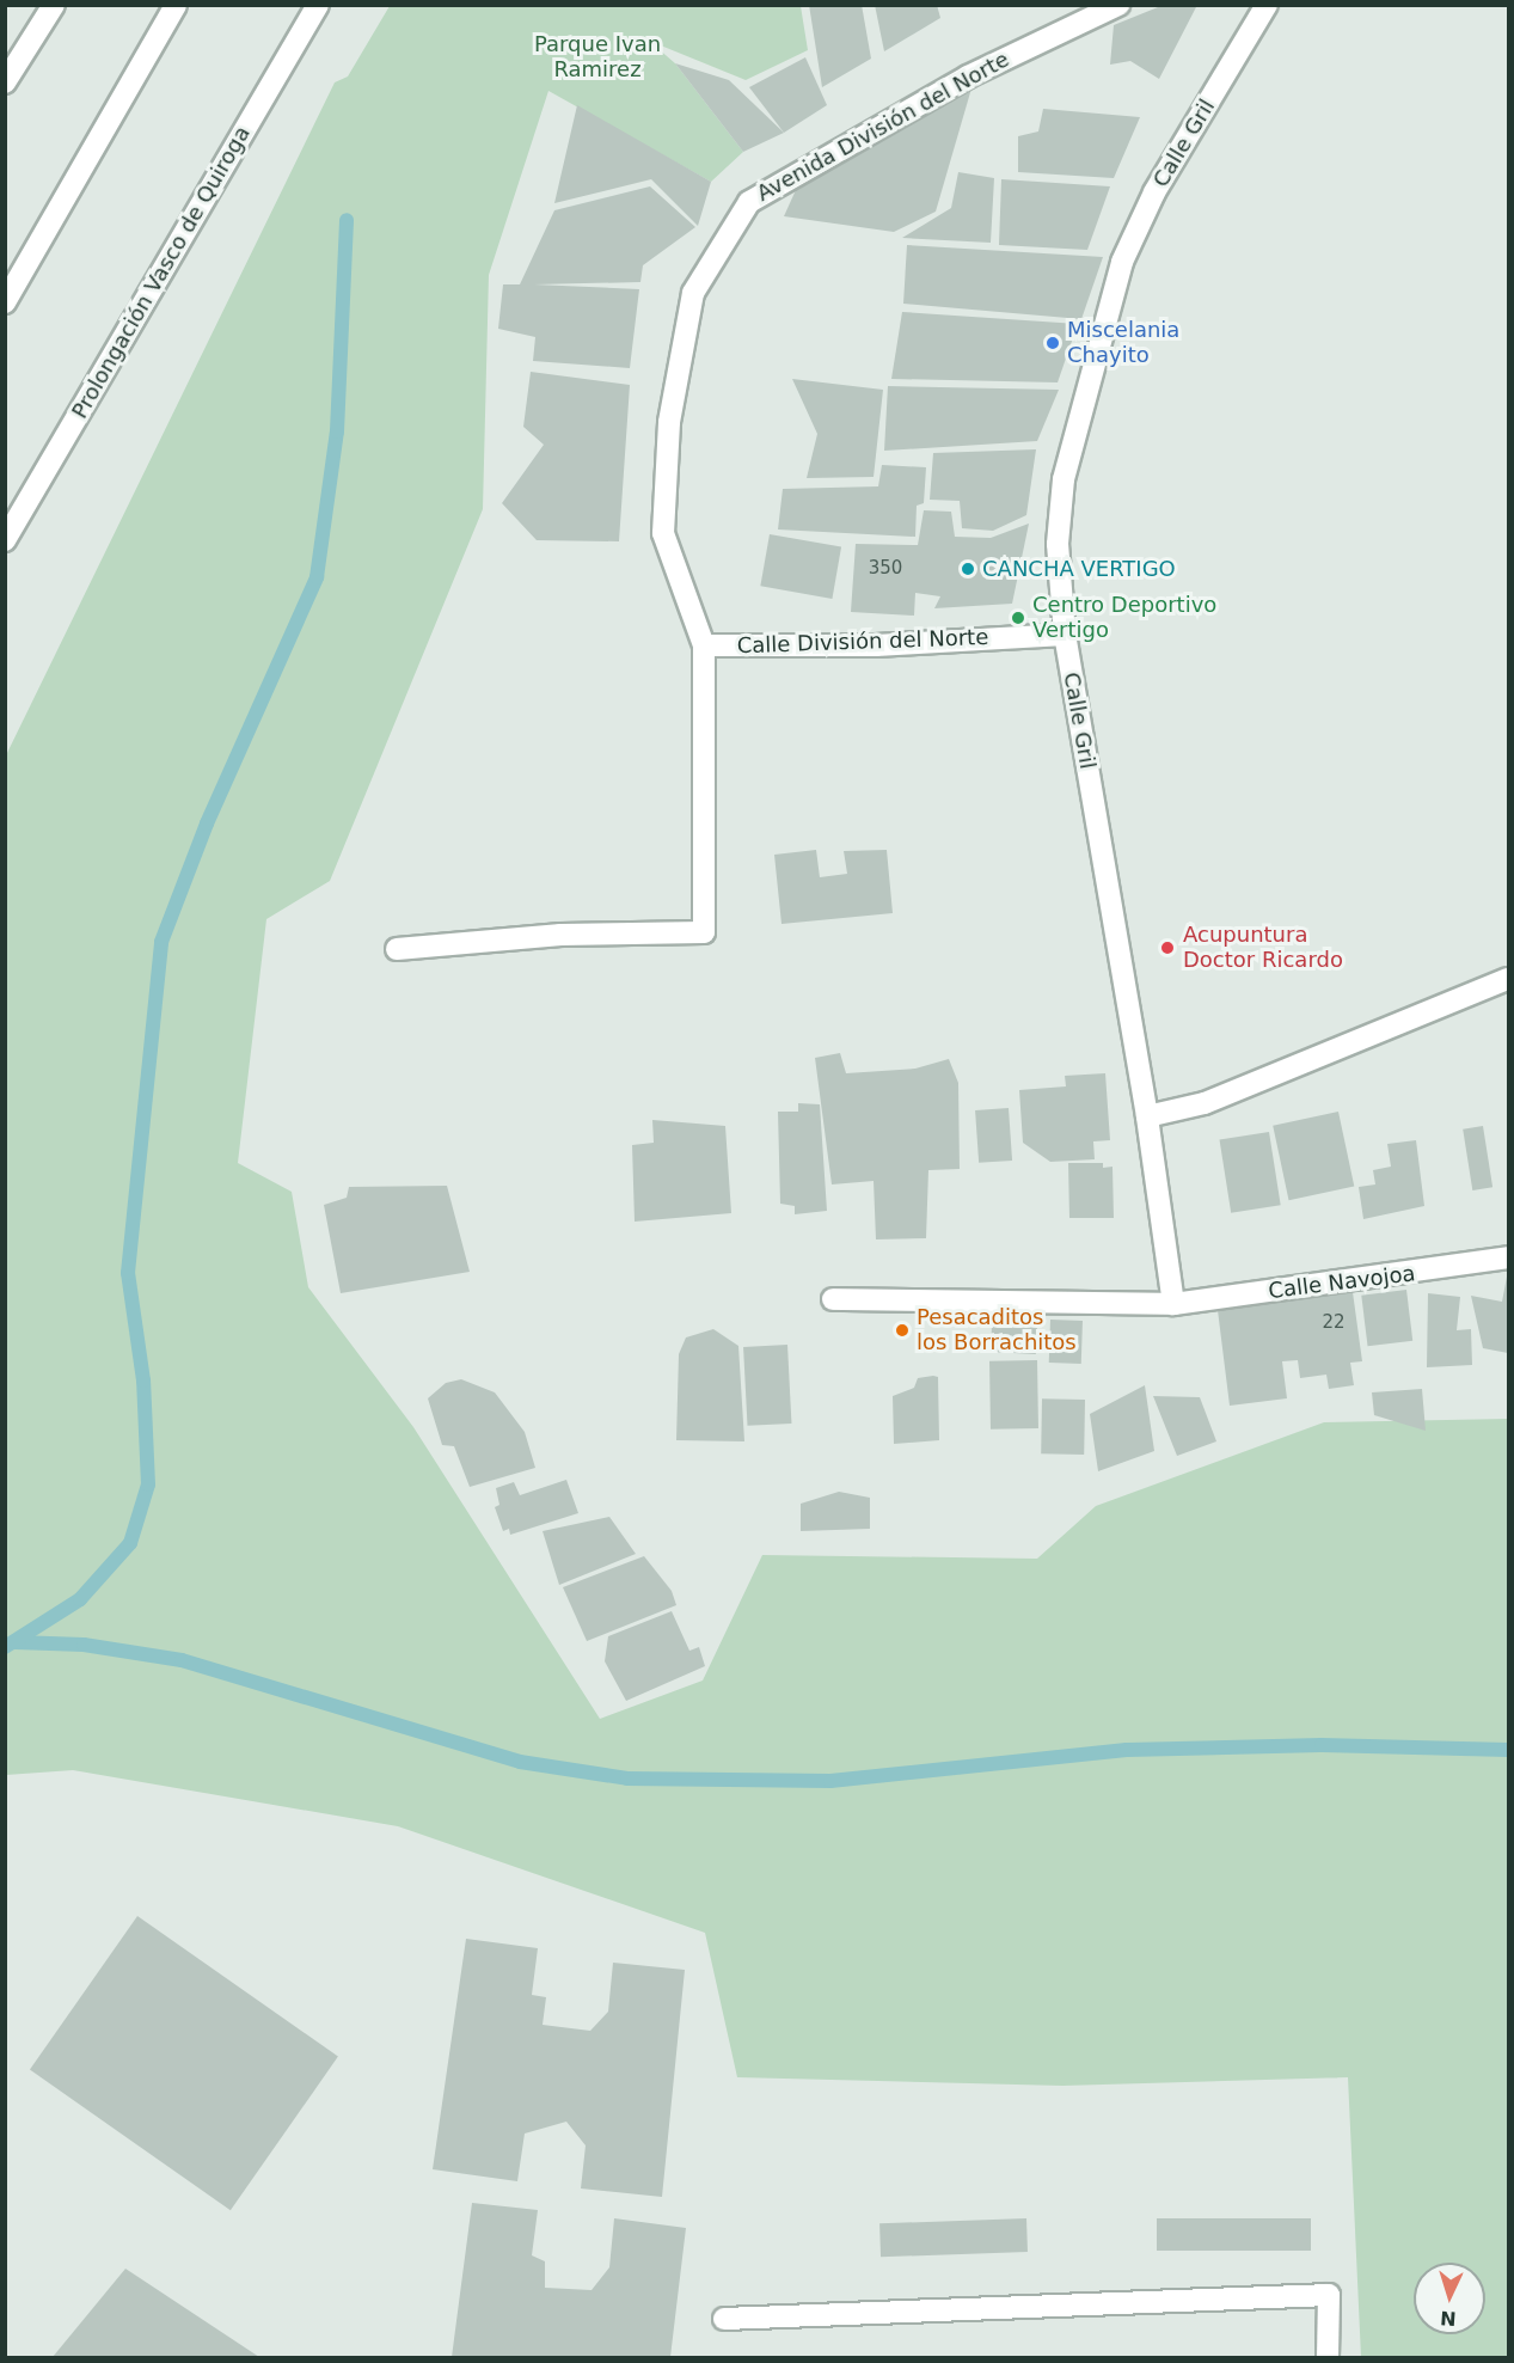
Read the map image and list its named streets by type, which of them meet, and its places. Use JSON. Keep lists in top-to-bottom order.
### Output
{
  "streets": {
    "street": [
      "Avenida División del Norte",
      "Calle Gril",
      "Prolongación Vasco de Quiroga",
      "Calle División del Norte",
      "Calle Navojoa"
    ]
  },
  "crossings": [
    ["Avenida División del Norte", "Calle División del Norte"],
    ["Calle Gril", "Calle División del Norte"],
    ["Calle Gril", "Calle Navojoa"]
  ],
  "parks": ["Parque Ivan Ramirez"],
  "places": [
    "Miscelania Chayito",
    "CANCHA VERTIGO",
    "Centro Deportivo Vertigo",
    "Acupuntura Doctor Ricardo",
    "Pesacaditos los Borrachitos"
  ],
  "house_numbers": ["350", "22"],
  "north": "bottom"
}
